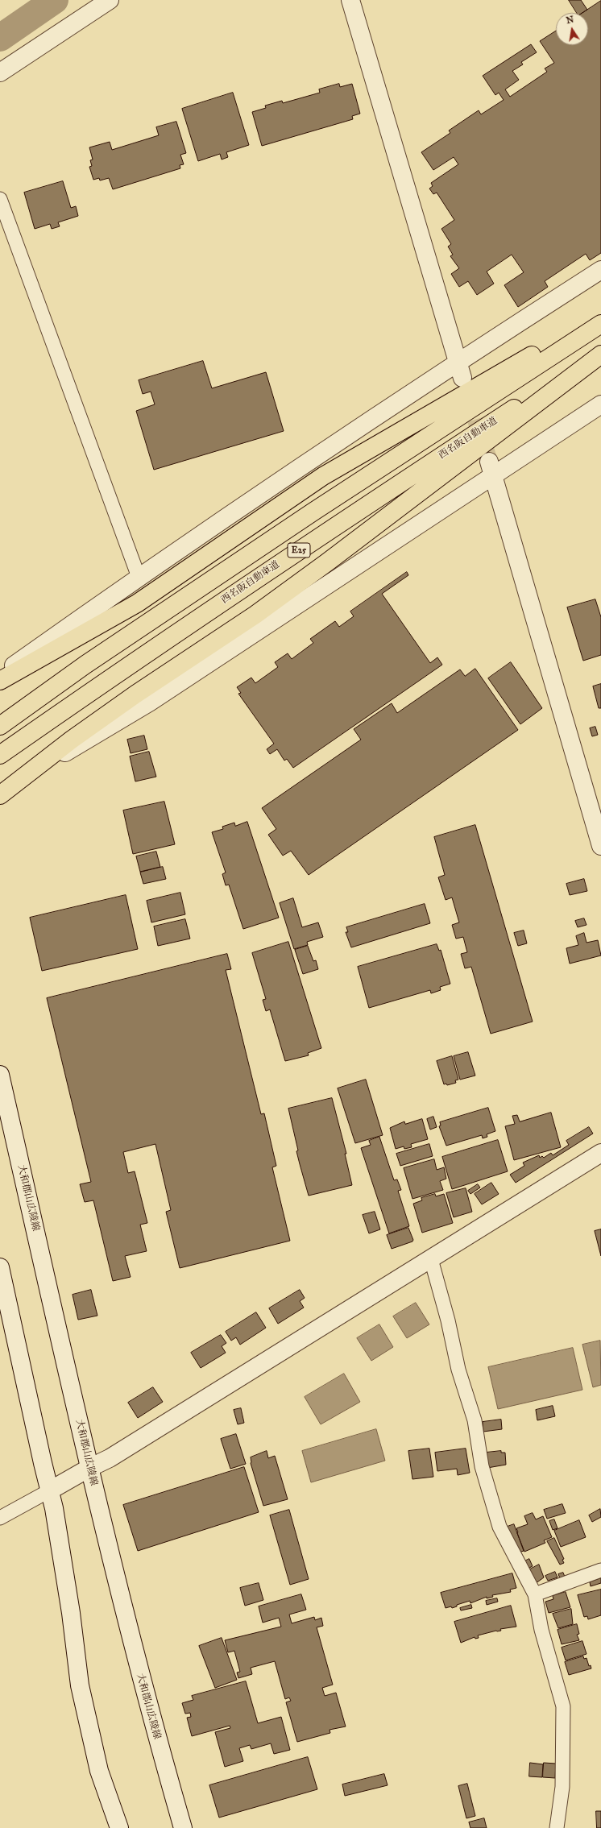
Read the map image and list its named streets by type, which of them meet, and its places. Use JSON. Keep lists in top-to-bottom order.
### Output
{
  "streets": {
    "highway": ["西名阪自動車道", "E25"],
    "street": ["大和郡山広陵線"]
  },
  "north": "top"
}
